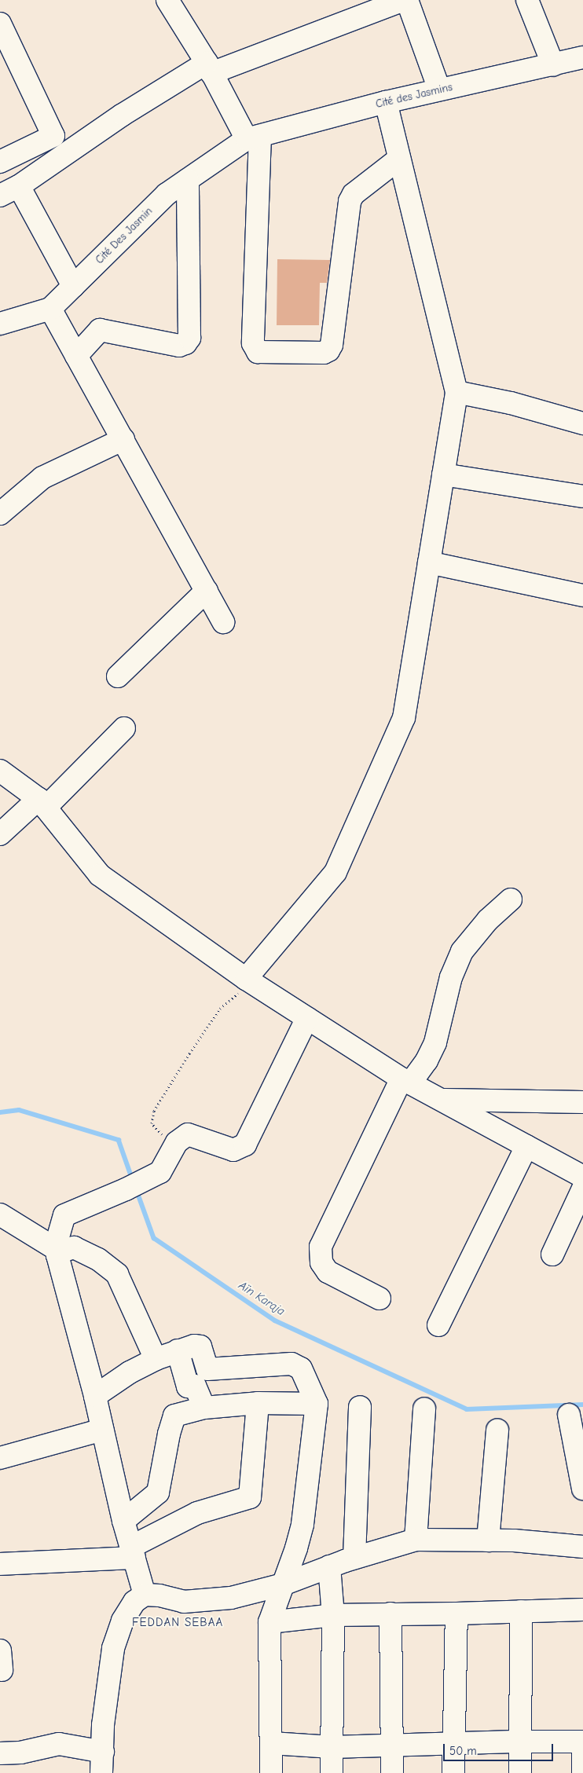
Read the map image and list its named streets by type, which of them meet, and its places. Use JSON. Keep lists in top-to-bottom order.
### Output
{
  "streets": {
    "street": ["Cité des Jasmins", "Cité Des Jasmin"]
  },
  "crossings": [
    ["Cité des Jasmins", "Cité Des Jasmin"]
  ],
  "districts": ["FEDDAN SEBAA"],
  "water": ["Aïn Karaja"],
  "scale_bar": "50 m"
}
